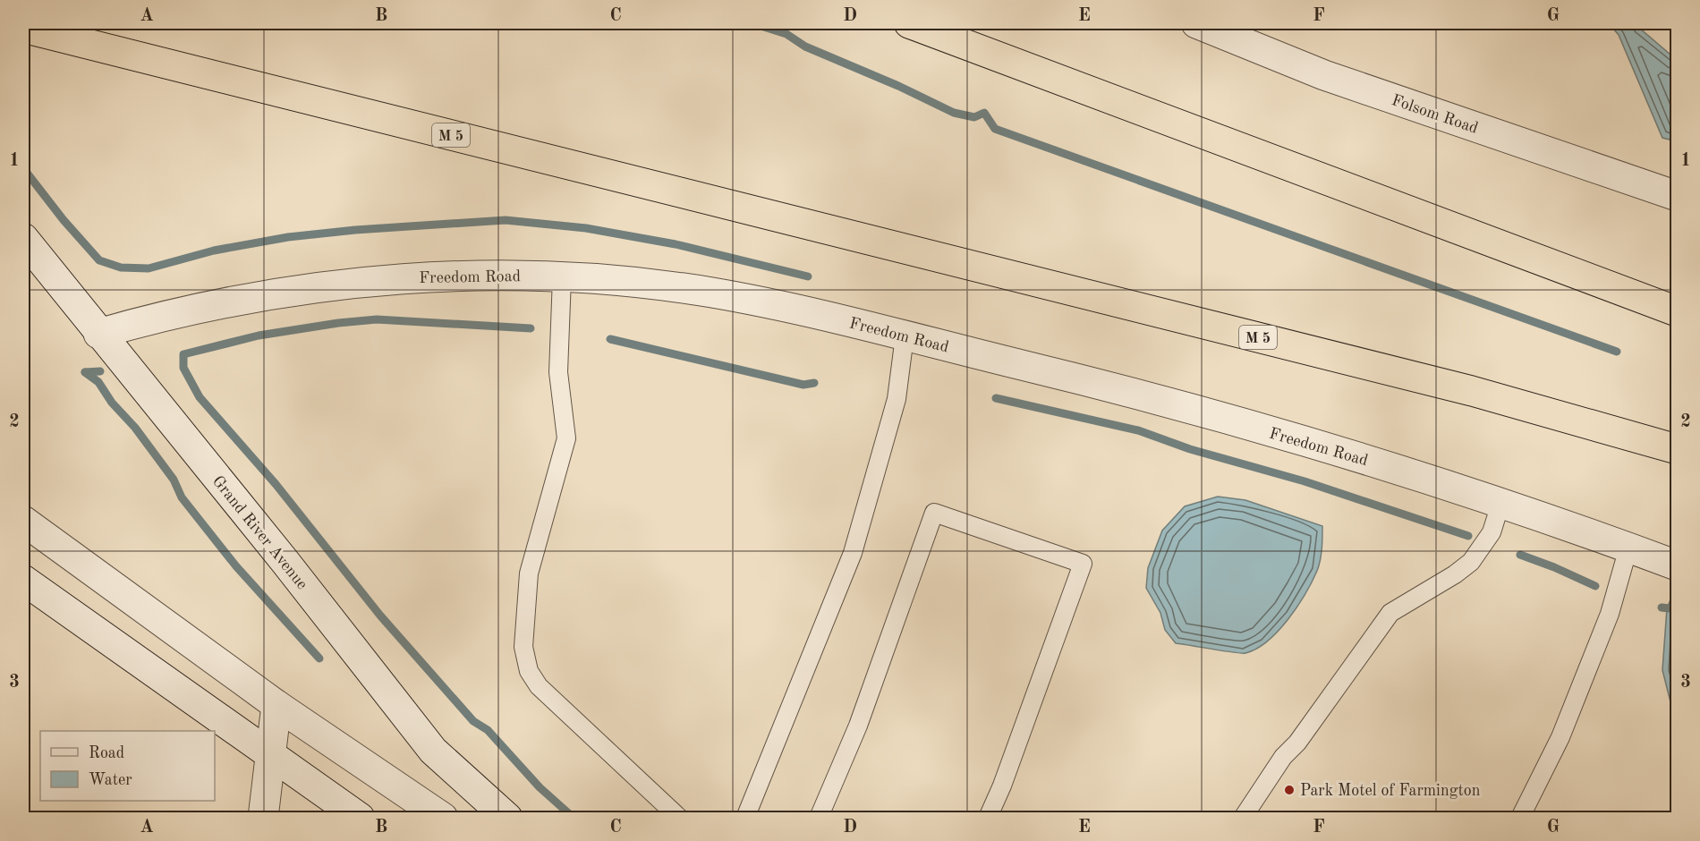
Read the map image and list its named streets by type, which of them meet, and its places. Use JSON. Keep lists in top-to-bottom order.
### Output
{
  "streets": {
    "highway": ["M 5"],
    "street": ["Folsom Road", "Freedom Road", "Grand River Avenue"]
  },
  "crossings": [
    ["Freedom Road", "Grand River Avenue"]
  ],
  "places": ["Park Motel of Farmington"],
  "legend": ["Road", "Water"],
  "grid": {
    "columns": [
      "A",
      "B",
      "C",
      "D",
      "E",
      "F",
      "G"
    ],
    "rows": ["1", "2", "3"]
  }
}
